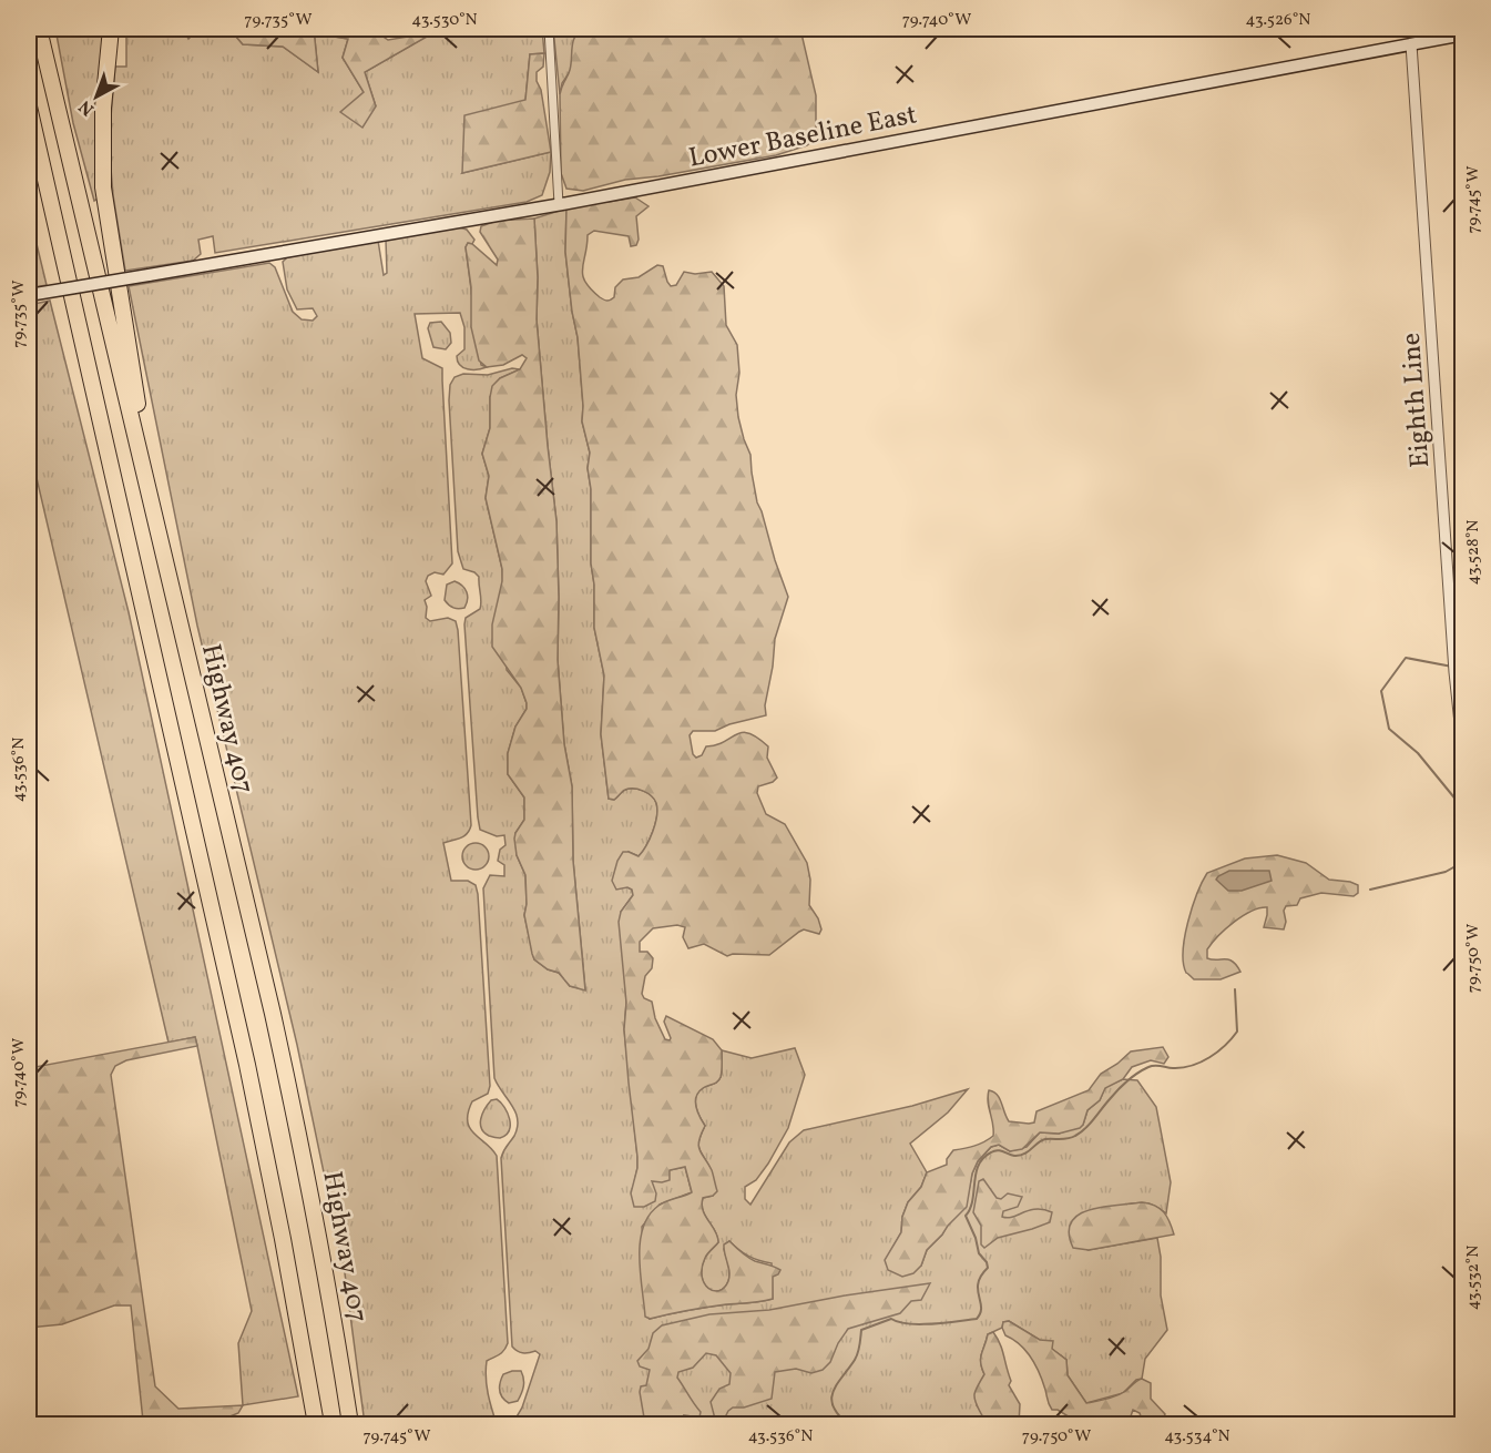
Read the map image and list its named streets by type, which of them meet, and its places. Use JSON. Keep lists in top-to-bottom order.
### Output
{
  "streets": {
    "highway": ["Highway 407"],
    "main road": ["Lower Baseline East"],
    "street": ["Eighth Line"]
  },
  "crossings": [
    ["Lower Baseline East", "Eighth Line"]
  ],
  "north": "bottom left",
  "coordinates": [
    "79.735°W",
    "43.530°N",
    "79.740°W",
    "43.526°N",
    "79.745°W",
    "43.528°N",
    "43.536°N",
    "79.750°W",
    "43.532°N",
    "43.534°N"
  ]
}
